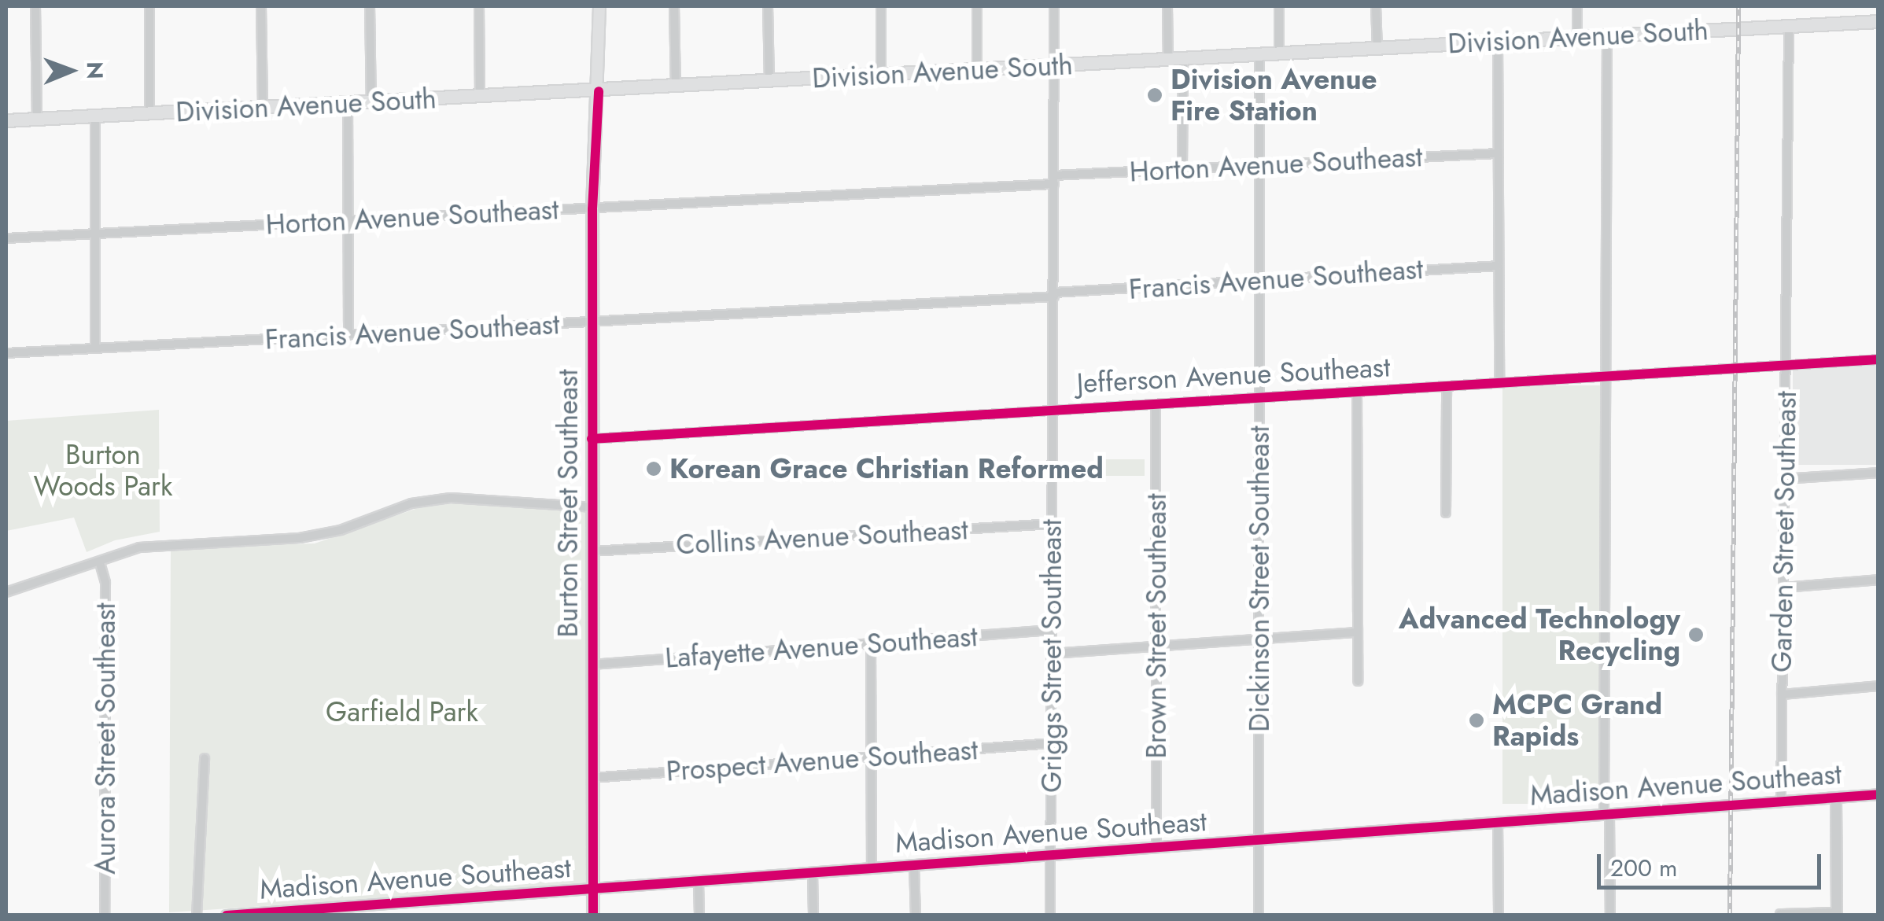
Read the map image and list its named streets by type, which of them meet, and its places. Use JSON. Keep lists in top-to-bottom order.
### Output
{
  "streets": {
    "main road": ["Division Avenue South", "Burton Street Southeast"],
    "street": [
      "Horton Avenue Southeast",
      "Francis Avenue Southeast",
      "Jefferson Avenue Southeast",
      "Garden Street Southeast",
      "Collins Avenue Southeast",
      "Dickinson Street Southeast",
      "Brown Street Southeast",
      "Lafayette Avenue Southeast",
      "Griggs Street Southeast",
      "Aurora Street Southeast",
      "Prospect Avenue Southeast",
      "Madison Avenue Southeast"
    ]
  },
  "crossings": [
    ["Division Avenue South", "Burton Street Southeast"],
    ["Division Avenue South", "Garden Street Southeast"],
    ["Division Avenue South", "Dickinson Street Southeast"],
    ["Division Avenue South", "Griggs Street Southeast"],
    ["Horton Avenue Southeast", "Burton Street Southeast"],
    ["Horton Avenue Southeast", "Dickinson Street Southeast"],
    ["Horton Avenue Southeast", "Griggs Street Southeast"],
    ["Francis Avenue Southeast", "Burton Street Southeast"],
    ["Francis Avenue Southeast", "Dickinson Street Southeast"],
    ["Francis Avenue Southeast", "Griggs Street Southeast"],
    ["Jefferson Avenue Southeast", "Burton Street Southeast"],
    ["Jefferson Avenue Southeast", "Garden Street Southeast"],
    ["Jefferson Avenue Southeast", "Dickinson Street Southeast"],
    ["Jefferson Avenue Southeast", "Brown Street Southeast"],
    ["Jefferson Avenue Southeast", "Griggs Street Southeast"],
    ["Burton Street Southeast", "Collins Avenue Southeast"],
    ["Burton Street Southeast", "Lafayette Avenue Southeast"],
    ["Burton Street Southeast", "Prospect Avenue Southeast"],
    ["Burton Street Southeast", "Madison Avenue Southeast"],
    ["Garden Street Southeast", "Madison Avenue Southeast"],
    ["Collins Avenue Southeast", "Griggs Street Southeast"],
    ["Dickinson Street Southeast", "Madison Avenue Southeast"],
    ["Brown Street Southeast", "Madison Avenue Southeast"],
    ["Lafayette Avenue Southeast", "Griggs Street Southeast"],
    ["Griggs Street Southeast", "Prospect Avenue Southeast"],
    ["Griggs Street Southeast", "Madison Avenue Southeast"]
  ],
  "parks": ["Burton Woods Park", "Garfield Park"],
  "places": [
    "Division Avenue Fire Station",
    "Korean Grace Christian Reformed",
    "Advanced Technology Recycling",
    "MCPC Grand Rapids"
  ],
  "scale_bar": "200 m",
  "north": "right"
}
